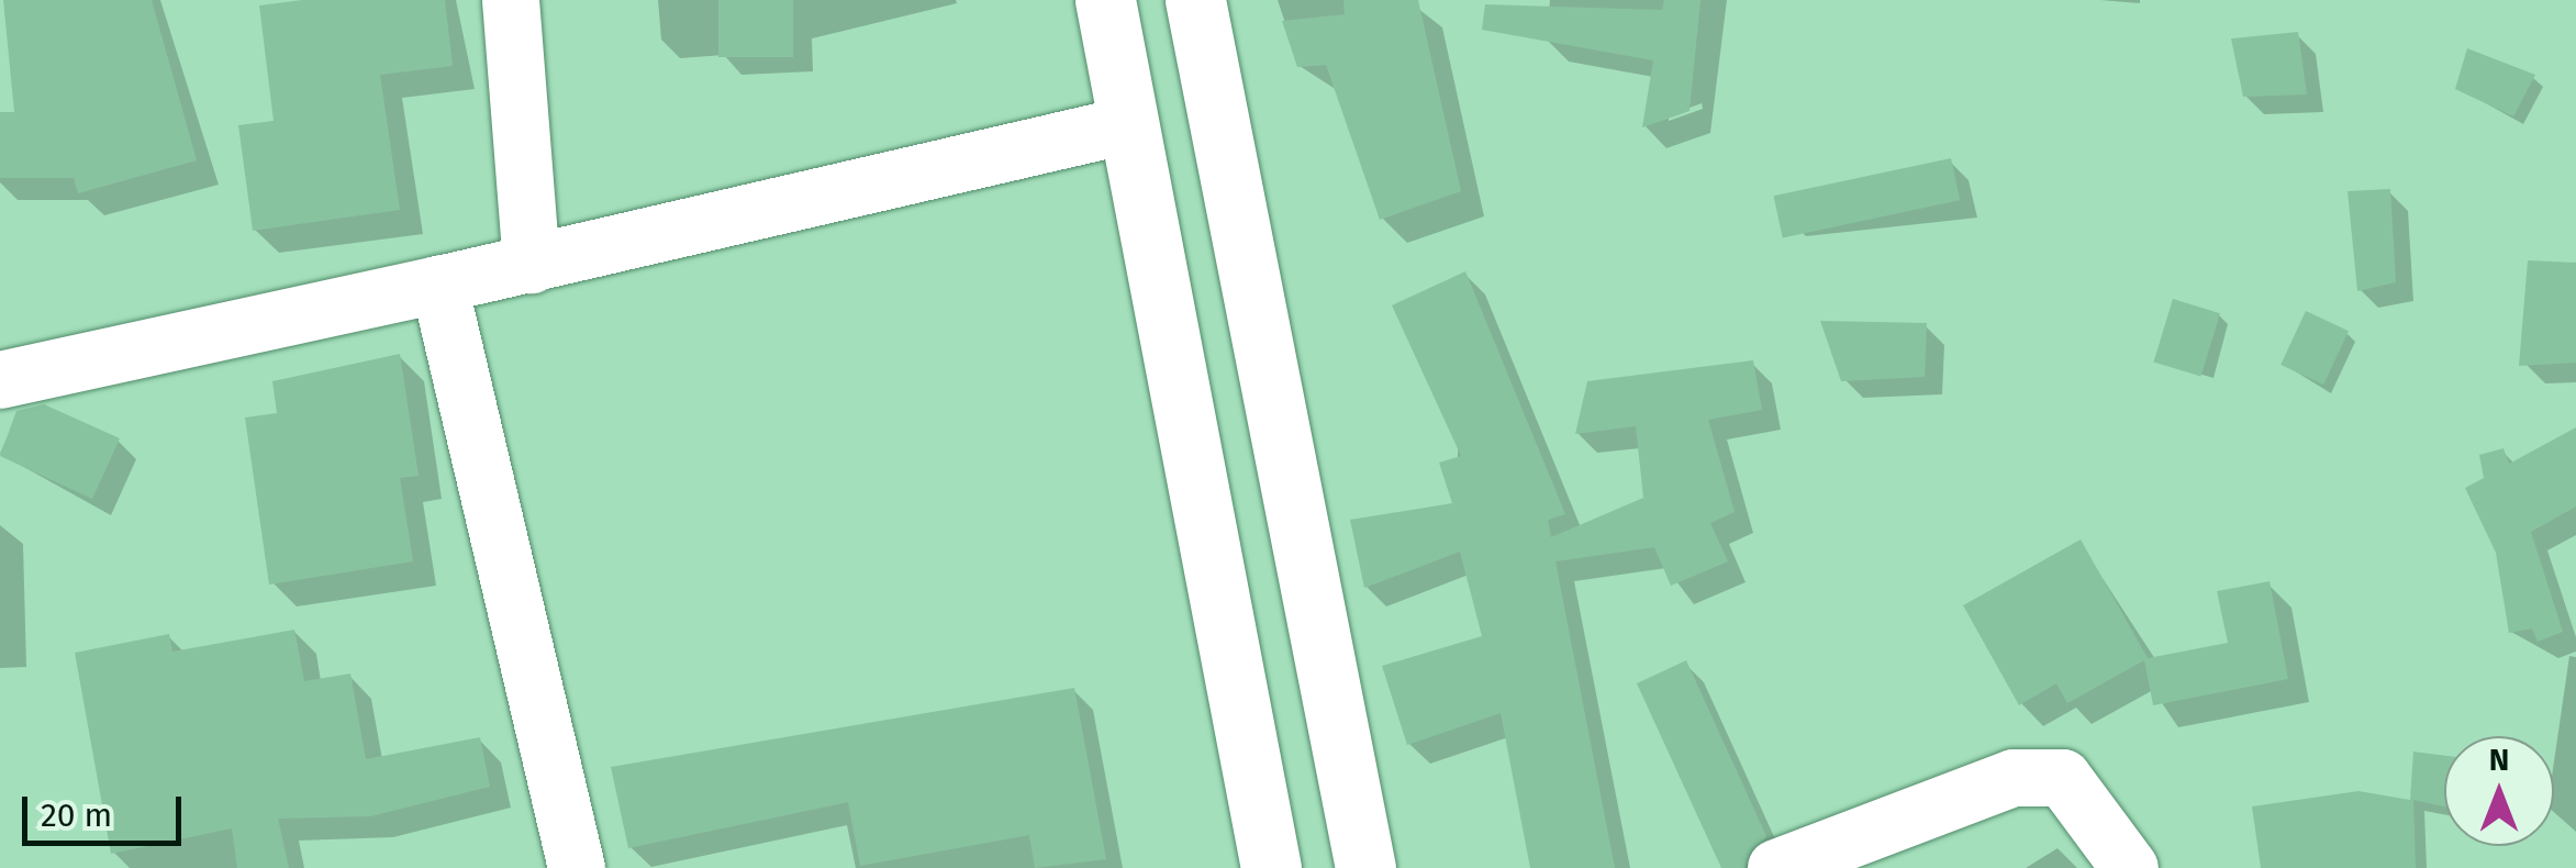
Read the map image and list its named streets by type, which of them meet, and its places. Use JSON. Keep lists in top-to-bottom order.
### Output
{
  "scale_bar": "20 m",
  "north": "top"
}
